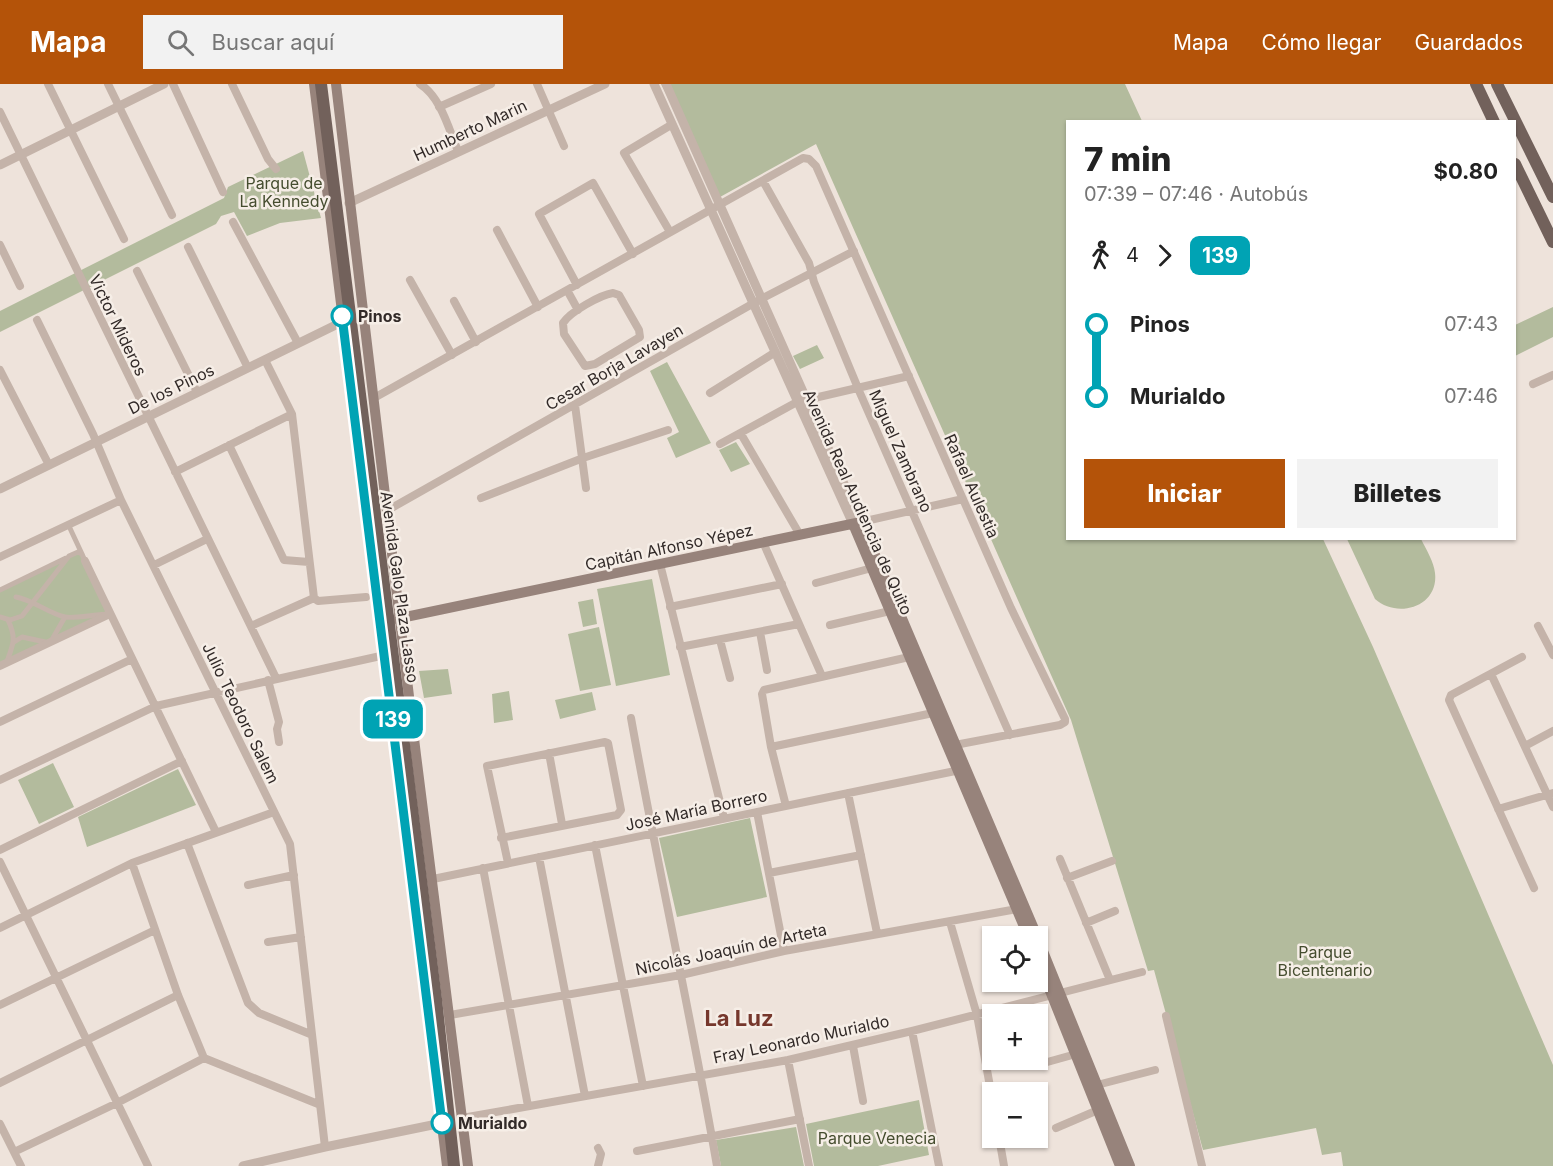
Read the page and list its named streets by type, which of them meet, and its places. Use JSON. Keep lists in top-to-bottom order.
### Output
{
  "streets": {
    "main road": ["Avenida Real Audiencia de Quito", "Capitán Alfonso Yépez", "Avenida Galo Plaza Lasso"],
    "street": [
      "Humberto Marin",
      "Victor Mideros",
      "Cesar Borja Lavayen",
      "De los Pinos",
      "Miguel Zambrano",
      "Rafael Aulestia",
      "Julio Teodoro Salem",
      "José María Borrero",
      "Nicolás Joaquín de Arteta",
      "Fray Leonardo Murialdo"
    ]
  },
  "crossings": [
    ["Humberto Marin", "Avenida Galo Plaza Lasso"],
    ["Victor Mideros", "De los Pinos"],
    ["Cesar Borja Lavayen", "Miguel Zambrano"],
    ["Cesar Borja Lavayen", "Rafael Aulestia"],
    ["Cesar Borja Lavayen", "Avenida Real Audiencia de Quito"],
    ["Cesar Borja Lavayen", "Avenida Galo Plaza Lasso"],
    ["De los Pinos", "Avenida Galo Plaza Lasso"],
    ["De los Pinos", "Julio Teodoro Salem"],
    ["Miguel Zambrano", "Rafael Aulestia"],
    ["Miguel Zambrano", "Capitán Alfonso Yépez"],
    ["Rafael Aulestia", "Avenida Real Audiencia de Quito"],
    ["Rafael Aulestia", "Capitán Alfonso Yépez"],
    ["Avenida Real Audiencia de Quito", "Capitán Alfonso Yépez"],
    ["Avenida Real Audiencia de Quito", "José María Borrero"],
    ["Avenida Real Audiencia de Quito", "Nicolás Joaquín de Arteta"],
    ["Avenida Real Audiencia de Quito", "Fray Leonardo Murialdo"],
    ["Capitán Alfonso Yépez", "Avenida Galo Plaza Lasso"],
    ["Avenida Galo Plaza Lasso", "José María Borrero"],
    ["Avenida Galo Plaza Lasso", "Nicolás Joaquín de Arteta"],
    ["Avenida Galo Plaza Lasso", "Fray Leonardo Murialdo"]
  ],
  "districts": ["La Luz"],
  "parks": ["Parque de La Kennedy", "Parque Bicentenario", "Parque Venecia"],
  "places": ["Pinos", "Murialdo"],
  "lines": ["bus line 139"],
  "page": {
    "header": "Mapa",
    "search": "Buscar aquí",
    "nav": ["Mapa", "Cómo llegar", "Guardados"],
    "on_map": "139",
    "heading": ["7 min", "07:39 – 07:46 · Autobús", "$0.80"],
    "legs": ["4", "139"],
    "list": [
      {
        "name": "Pinos",
        "value": "07:43"
      },
      {
        "name": "Murialdo",
        "value": "07:46"
      }
    ],
    "buttons": ["Iniciar", "Billetes"],
    "map_buttons": ["+", "−"]
  }
}
